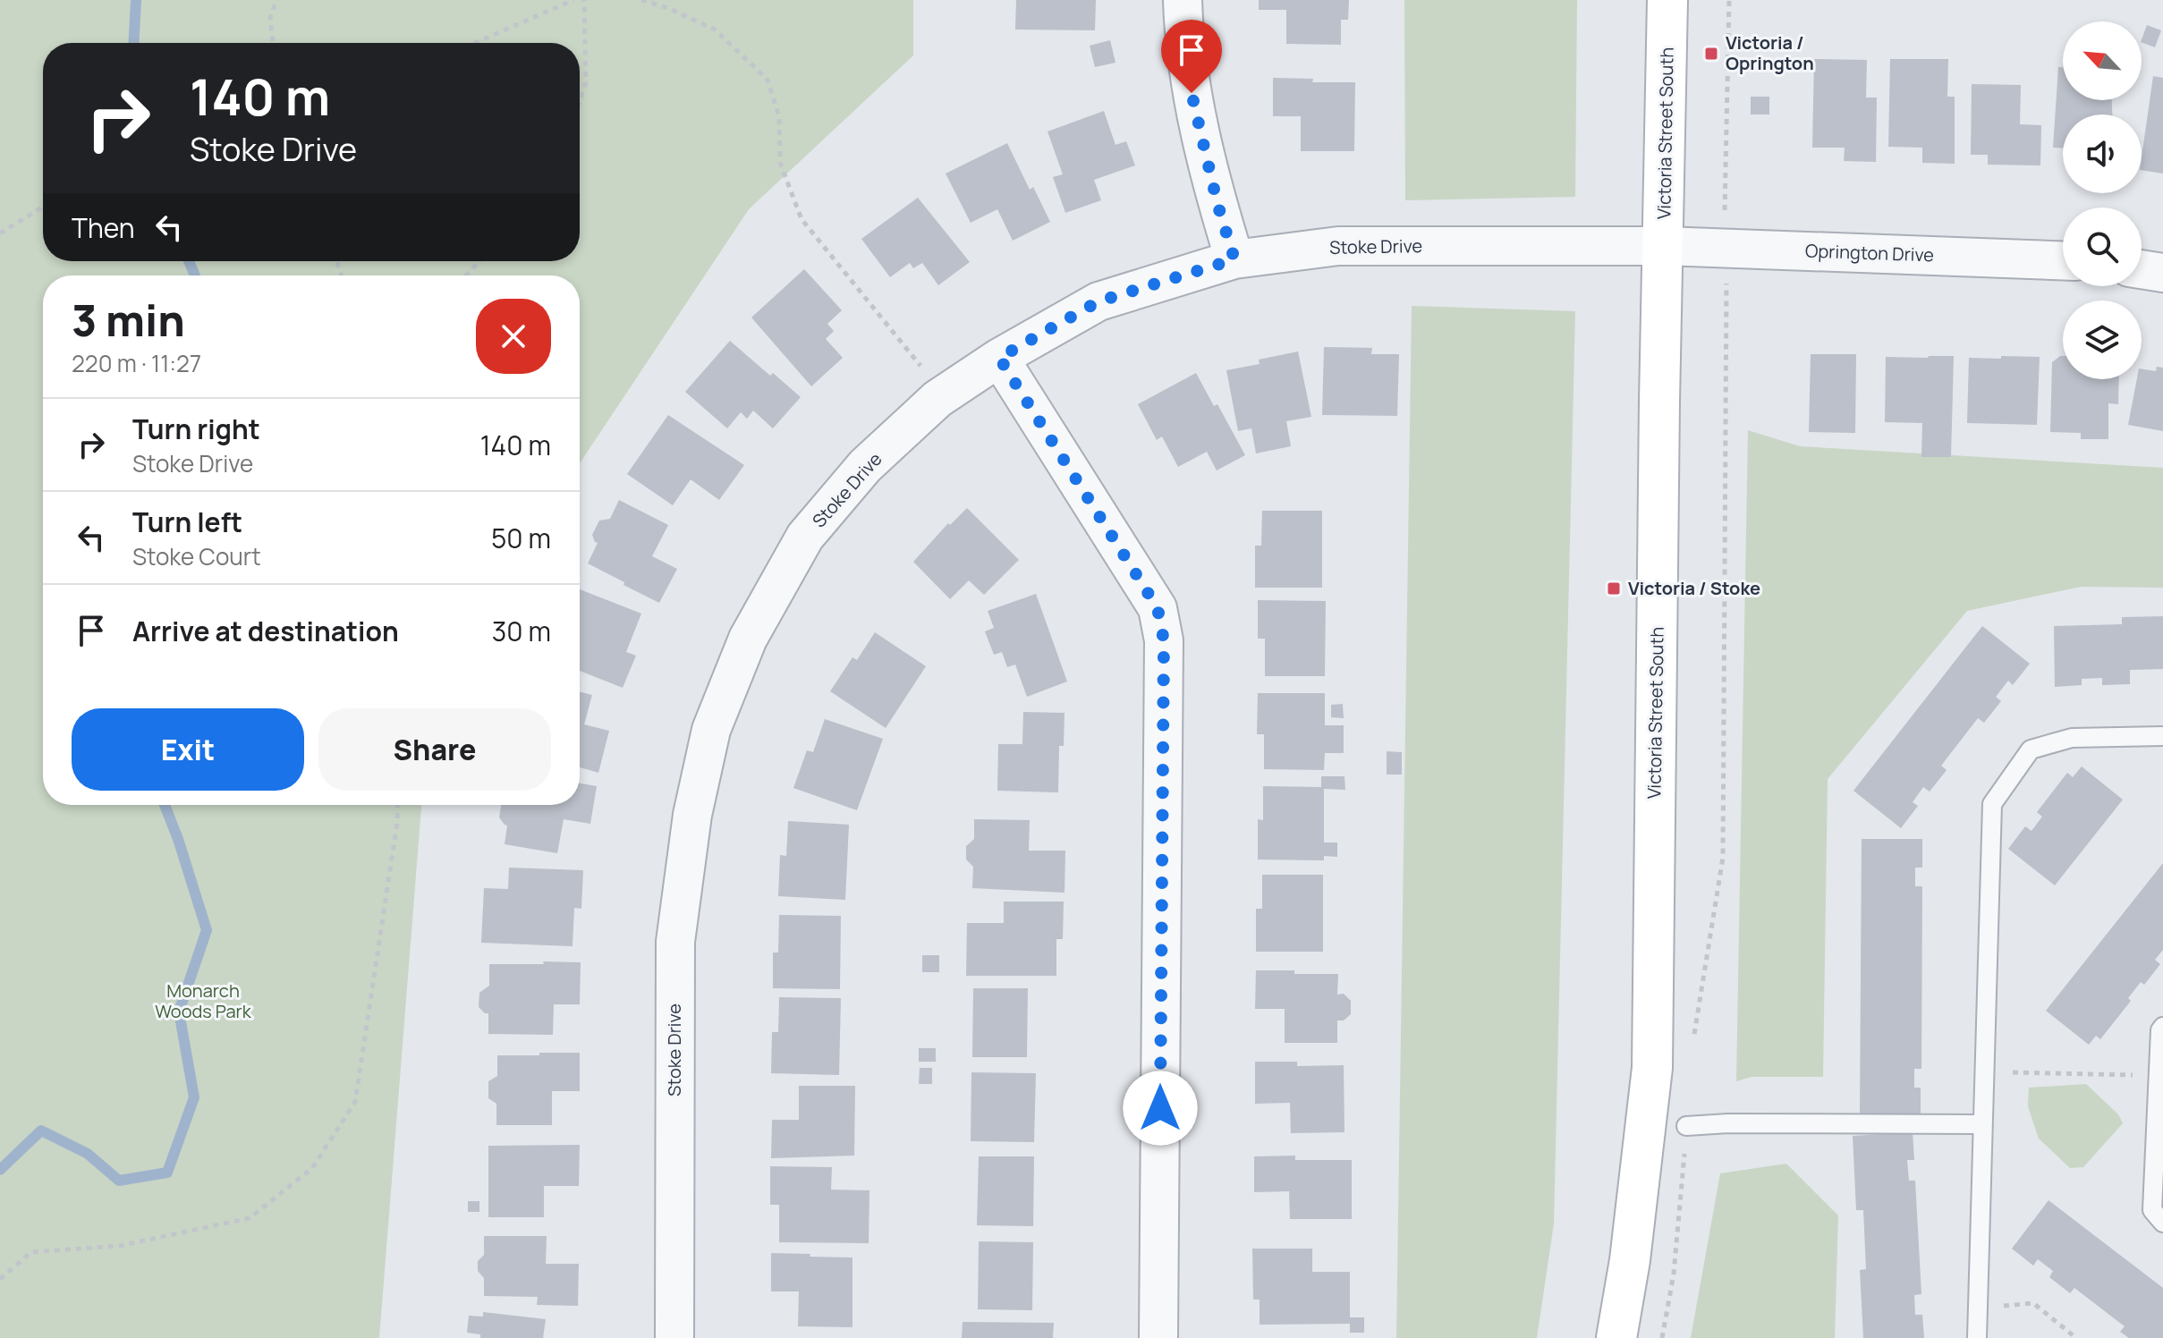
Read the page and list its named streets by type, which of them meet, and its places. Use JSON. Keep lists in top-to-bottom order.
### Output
{
  "streets": {
    "main road": ["Victoria Street South"],
    "street": ["Stoke Drive", "Oprington Drive"]
  },
  "crossings": [
    ["Victoria Street South", "Stoke Drive"],
    ["Victoria Street South", "Oprington Drive"],
    ["Stoke Drive", "Oprington Drive"]
  ],
  "parks": ["Monarch Woods Park"],
  "places": {
    "transit": ["Victoria / Oprington", "Victoria / Stoke"]
  },
  "north": "top left",
  "page": {
    "turn": ["140 m", "Stoke Drive"],
    "then": "Then",
    "heading": ["3 min", "220 m · 11:27"],
    "list": [
      {
        "name": "Turn right",
        "note": "Stoke Drive",
        "value": "140 m"
      },
      {
        "name": "Turn left",
        "note": "Stoke Court",
        "value": "50 m"
      },
      {
        "name": "Arrive at destination",
        "value": "30 m"
      }
    ],
    "buttons": ["Exit", "Share"]
  }
}
